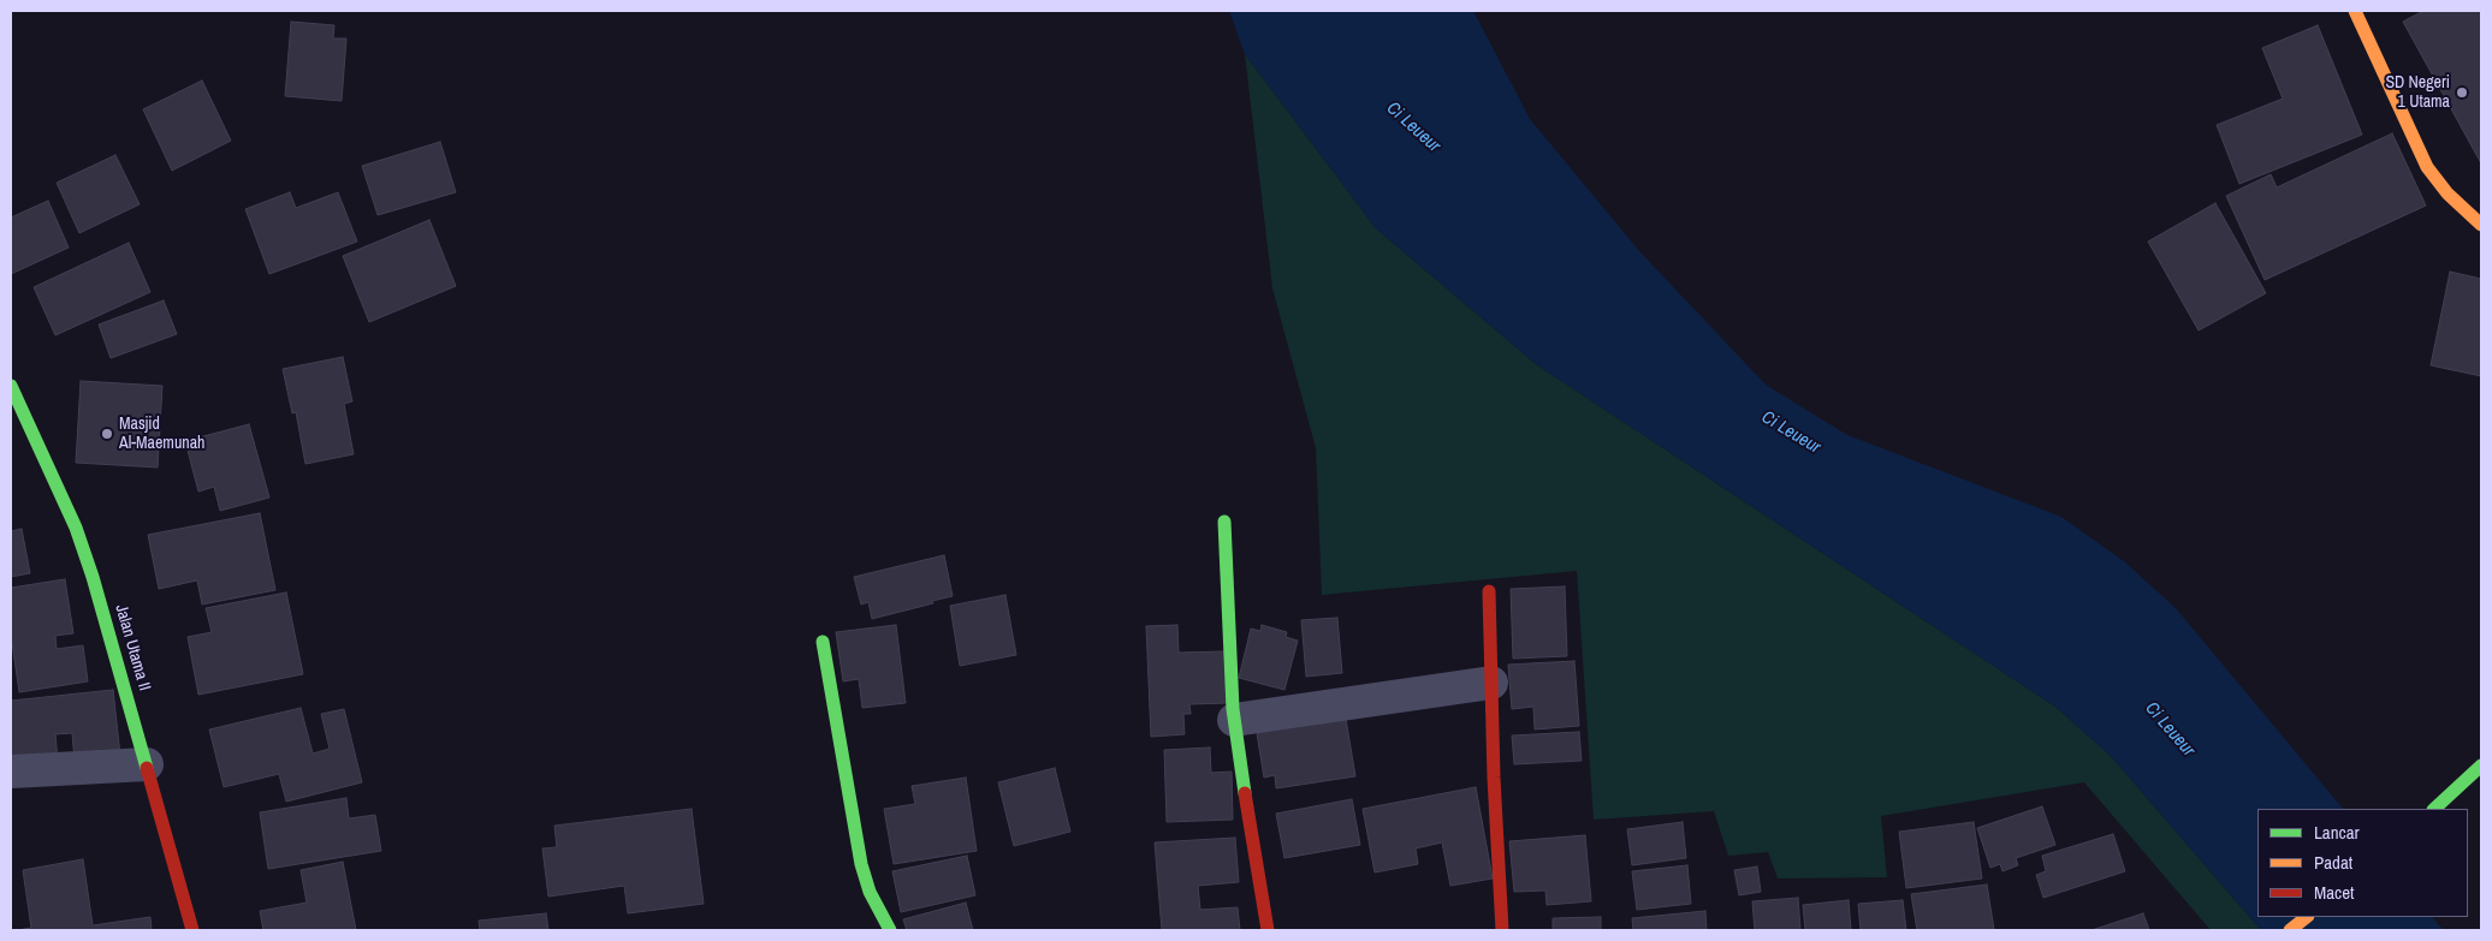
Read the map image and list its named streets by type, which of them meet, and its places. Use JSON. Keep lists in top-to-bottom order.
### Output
{
  "streets": {
    "street": ["Jalan Utama II"]
  },
  "water": ["Ci Leueur"],
  "places": ["SD Negeri 1 Utama", "Masjid Al-Maemunah"],
  "legend": ["Lancar", "Padat", "Macet"]
}
